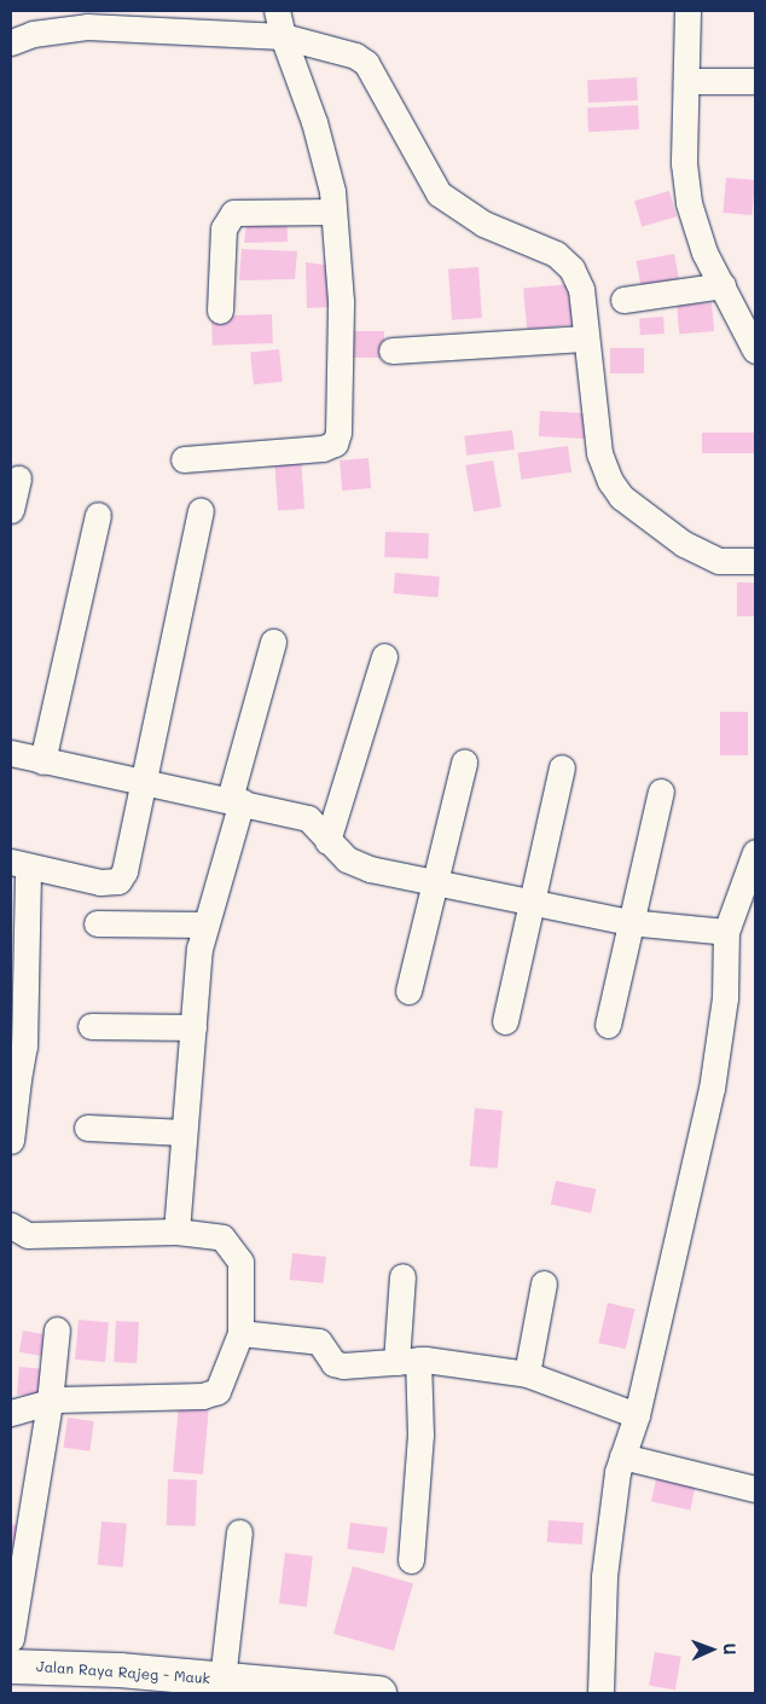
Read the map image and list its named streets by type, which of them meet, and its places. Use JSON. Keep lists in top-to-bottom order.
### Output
{
  "streets": {
    "main road": ["Jalan Raya Rajeg - Mauk"]
  },
  "north": "right"
}
